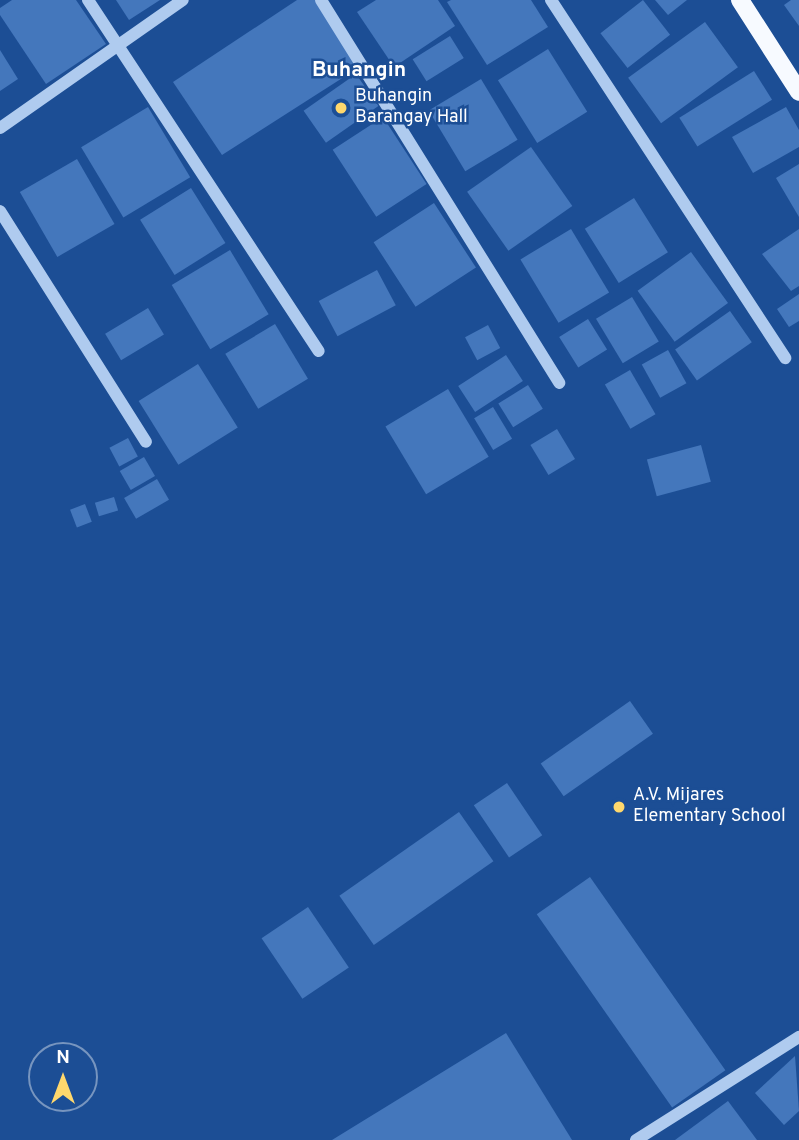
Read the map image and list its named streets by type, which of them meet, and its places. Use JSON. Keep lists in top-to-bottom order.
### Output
{
  "districts": ["Buhangin"],
  "places": ["Buhangin Barangay Hall", "A.V. Mijares Elementary School"],
  "north": "top"
}
